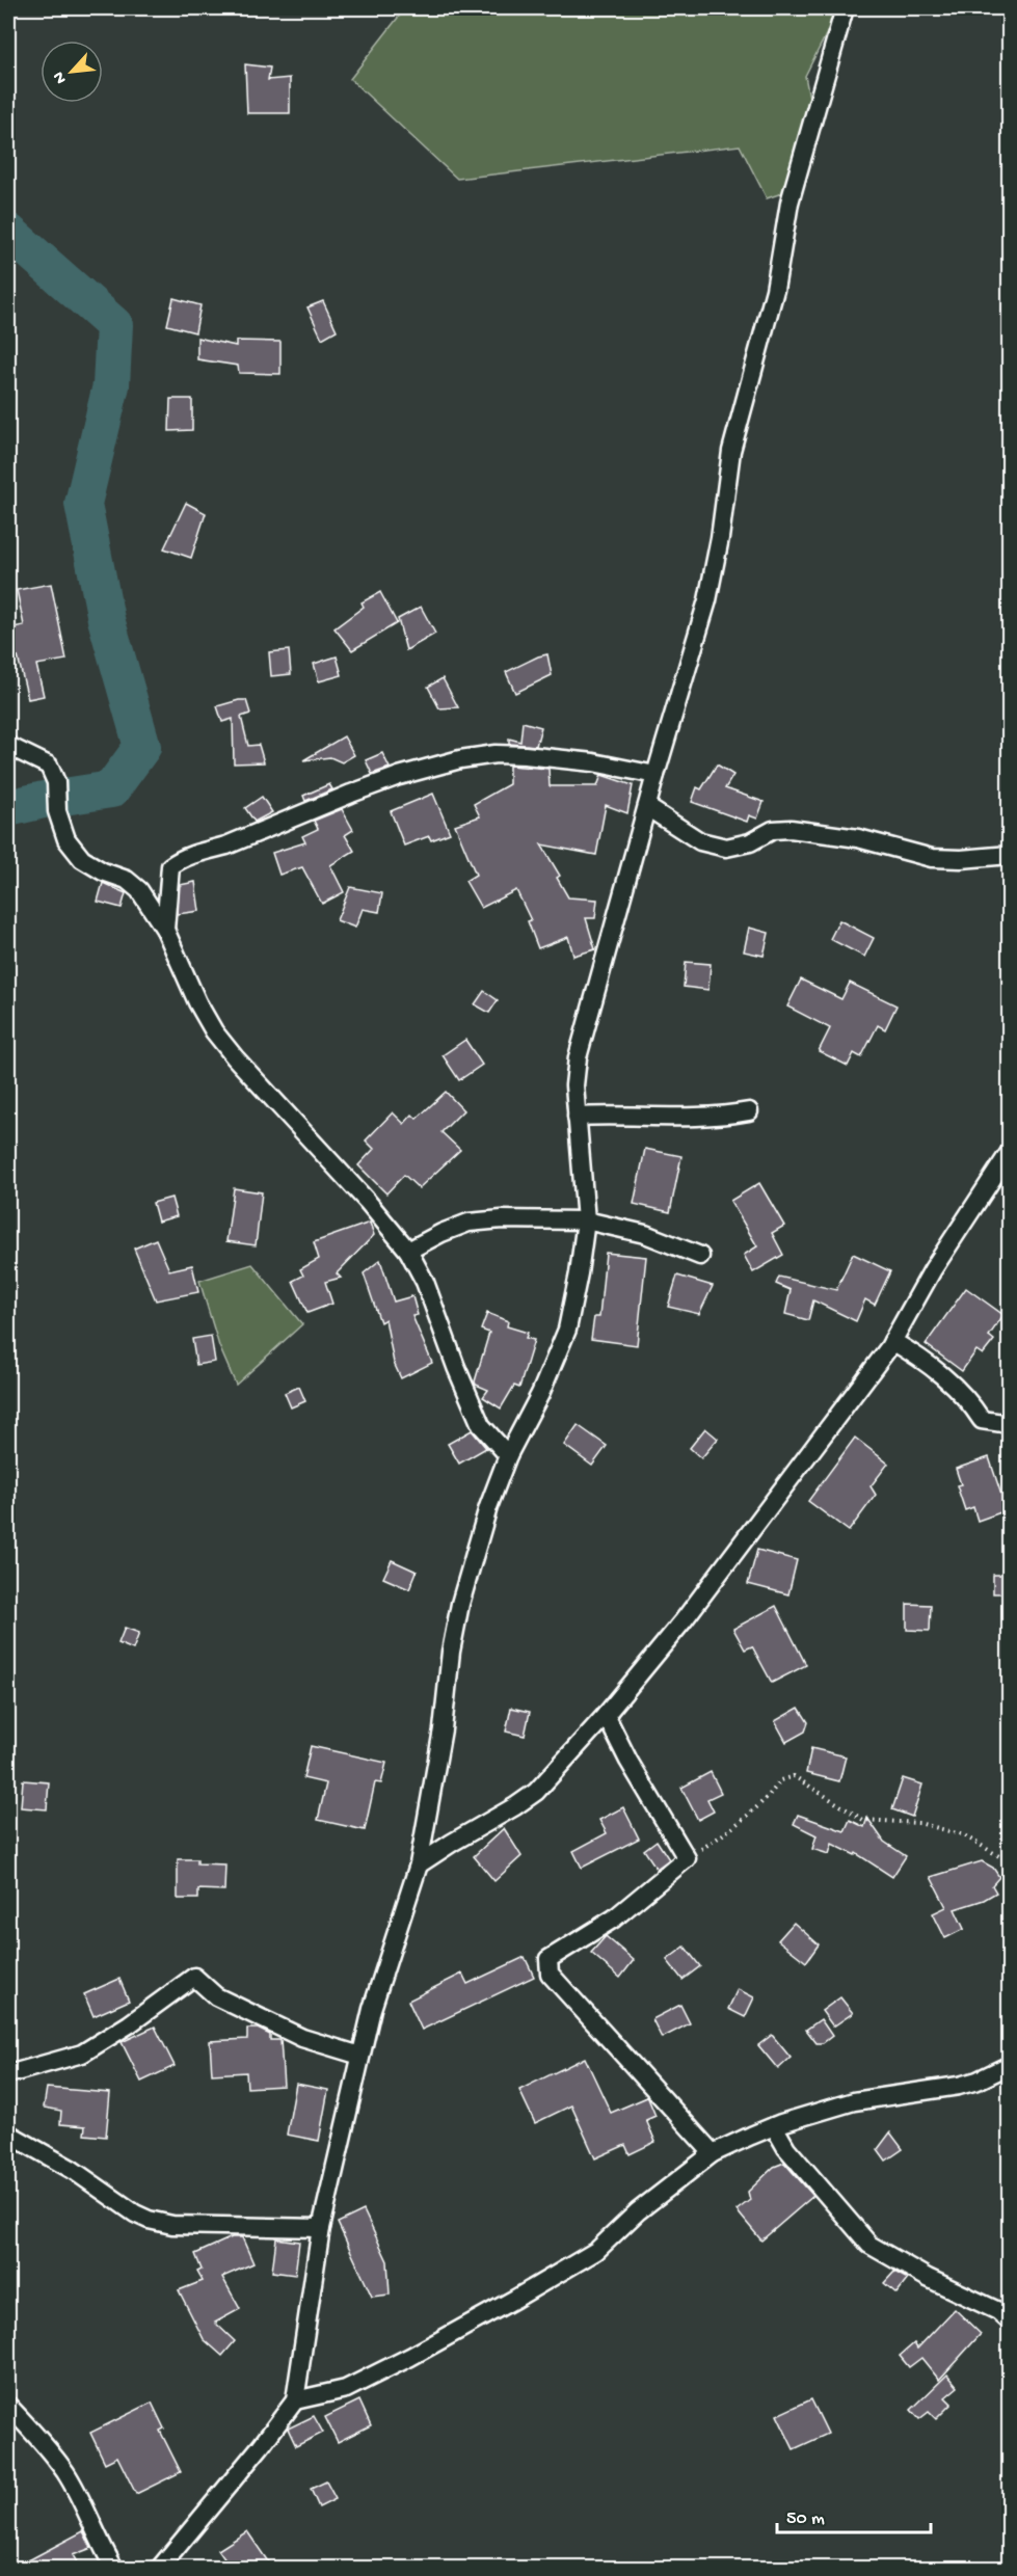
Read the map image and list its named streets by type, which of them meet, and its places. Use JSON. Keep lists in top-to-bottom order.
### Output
{
  "scale_bar": "50 m",
  "north": "bottom left"
}
